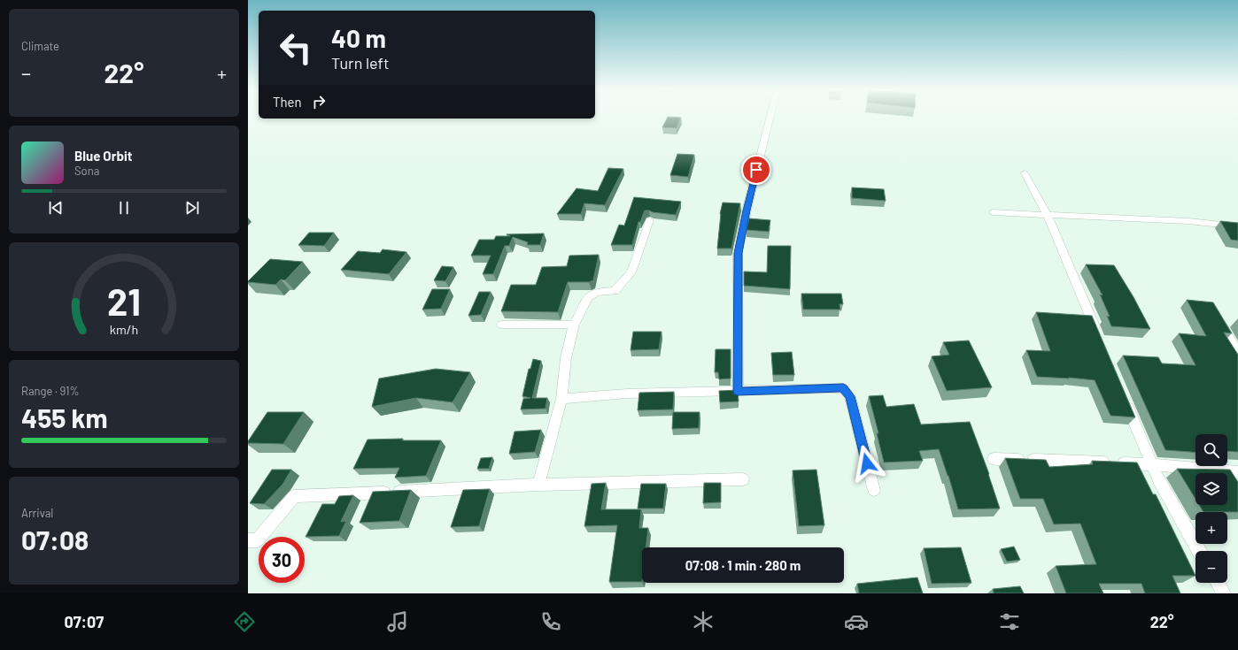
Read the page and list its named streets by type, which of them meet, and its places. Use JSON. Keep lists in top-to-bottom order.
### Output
{
  "page": {
    "tile": [
      "Climate",
      ["Range · 91%", "455 km"],
      ["Arrival", "07:08"]
    ],
    "turn": ["40 m", "Turn left"],
    "heat": ["−", "22°", "+"],
    "then": "Then",
    "song": ["Blue Orbit", "Sona"],
    "map_buttons": ["+", "−"],
    "limit": "30",
    "trip": "07:08 · 1 min · 280 m",
    "tabs": ["07:07", "22°"],
    "gauge": ["21", "km/h"]
  }
}
